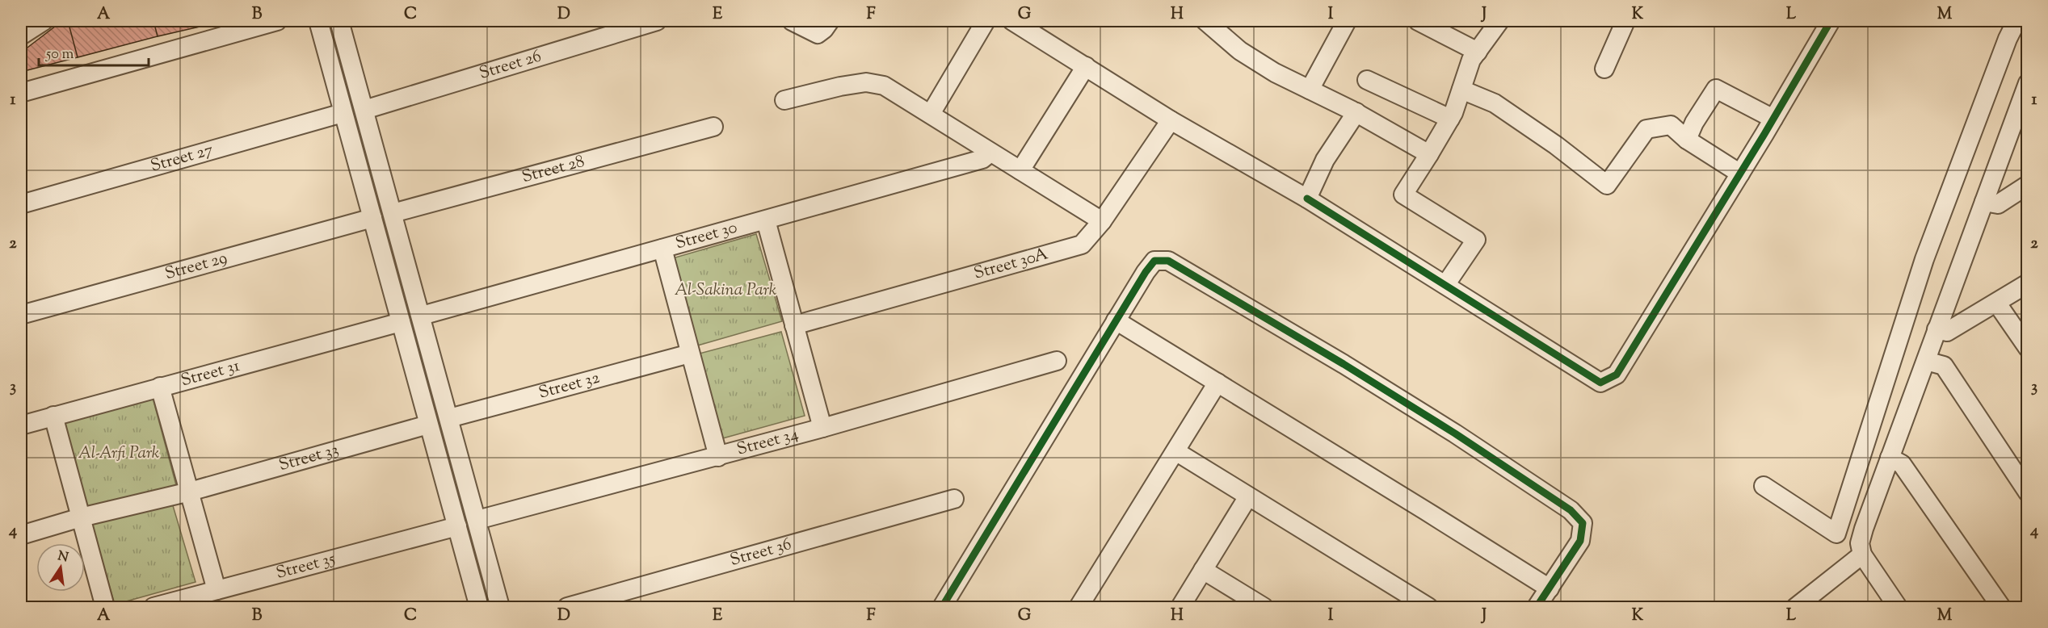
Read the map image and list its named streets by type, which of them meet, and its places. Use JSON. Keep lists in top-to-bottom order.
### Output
{
  "streets": {
    "street": [
      "Street 26",
      "Street 27",
      "Street 28",
      "Street 30",
      "Street 30A",
      "Street 29",
      "Street 31",
      "Street 32",
      "Street 34",
      "Street 33",
      "Street 36",
      "Street 35"
    ]
  },
  "parks": ["Al-Sakina Park", "Al-Arfi Park"],
  "scale_bar": "50 m",
  "north": "top",
  "grid": {
    "columns": [
      "A",
      "B",
      "C",
      "D",
      "E",
      "F",
      "G",
      "H",
      "I",
      "J",
      "K",
      "L",
      "M"
    ],
    "rows": [
      "1",
      "2",
      "3",
      "4"
    ]
  }
}
